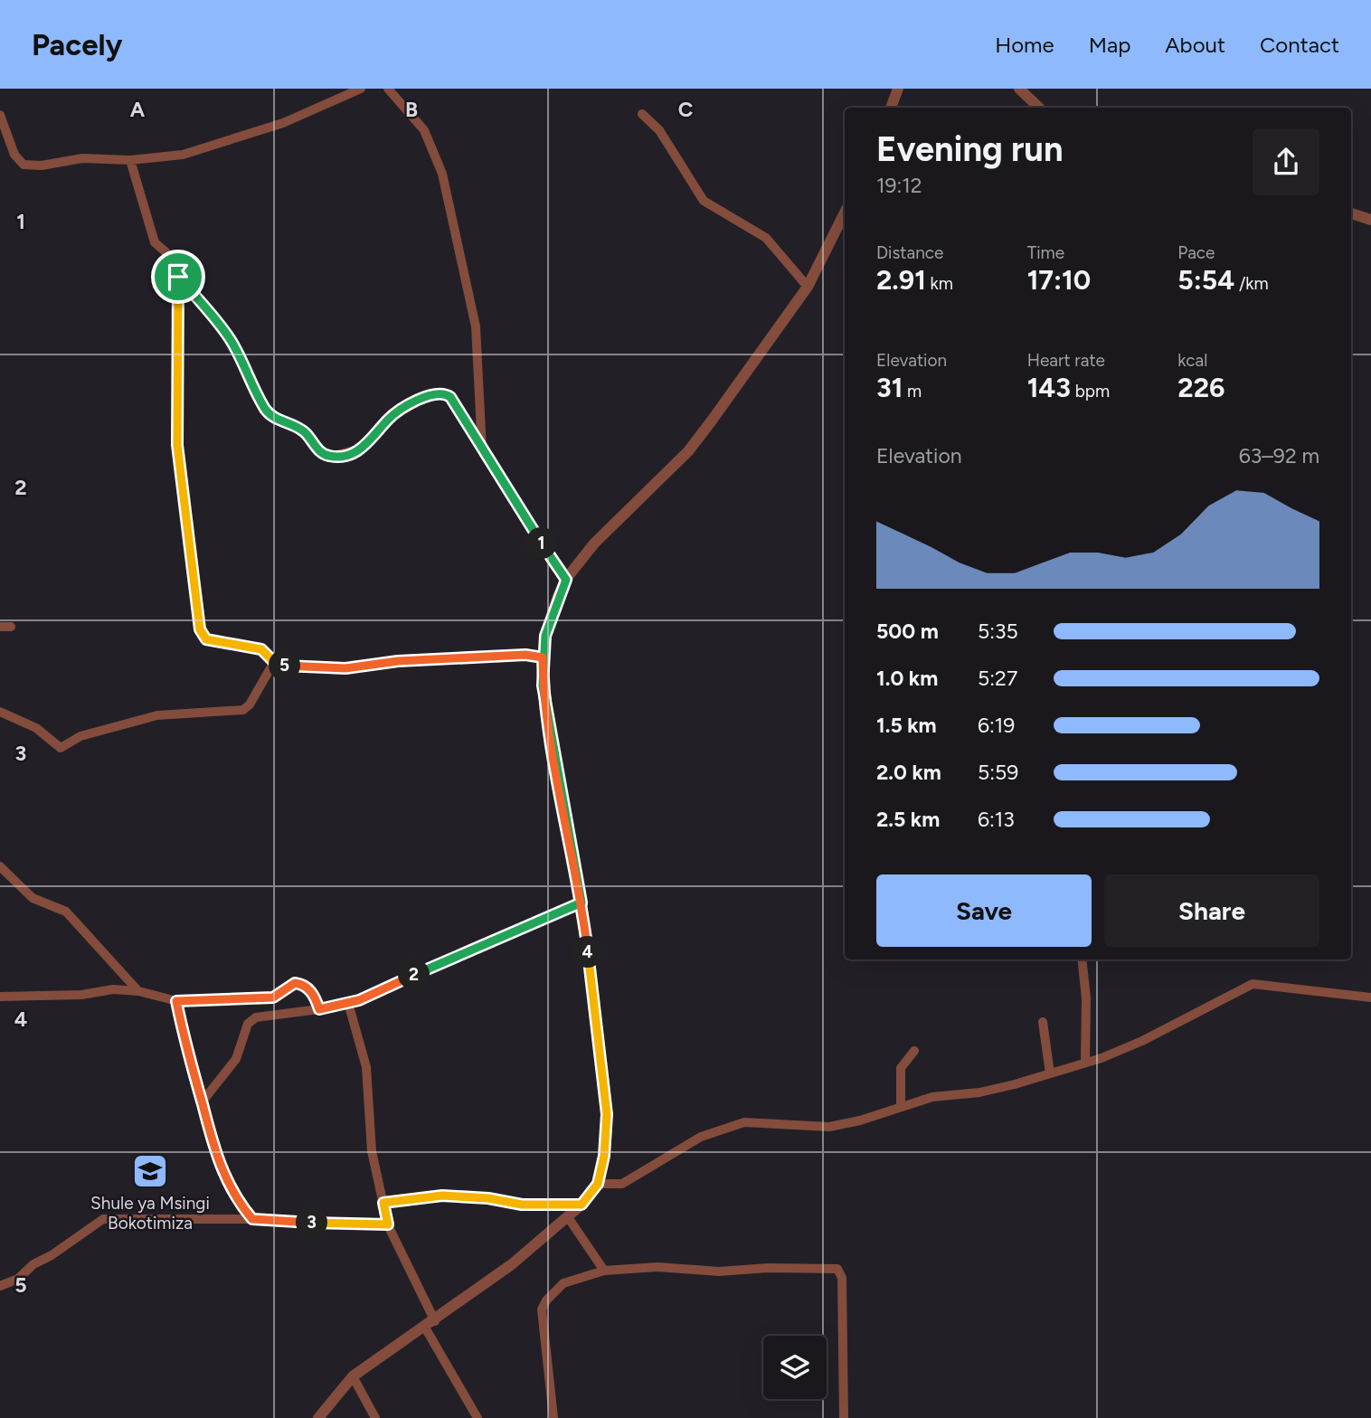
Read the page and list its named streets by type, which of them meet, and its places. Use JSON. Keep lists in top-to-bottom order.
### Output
{
  "places": {
    "school or university": ["Shule ya Msingi Bokotimiza"]
  },
  "page": {
    "header": "Pacely",
    "nav": [
      "Home",
      "Map",
      "About",
      "Contact"
    ],
    "heading": ["Evening run", "19:12"],
    "stats": [
      ["Distance", "2.91 km"],
      ["Time", "17:10"],
      ["Pace", "5:54 /km"],
      ["Elevation", "31 m"],
      ["Heart rate", "143 bpm"],
      ["kcal", "226"]
    ],
    "chart": ["Elevation", "63–92 m"],
    "pins": [
      "1",
      "5",
      "4",
      "2",
      "3"
    ],
    "list": [
      {
        "name": "500 m",
        "note": "5:35"
      },
      {
        "name": "1.0 km",
        "note": "5:27"
      },
      {
        "name": "1.5 km",
        "note": "6:19"
      },
      {
        "name": "2.0 km",
        "note": "5:59"
      },
      {
        "name": "2.5 km",
        "note": "6:13"
      }
    ],
    "buttons": ["Save", "Share"]
  },
  "grid": {
    "columns": ["A", "B", "C"],
    "rows": [
      "1",
      "2",
      "3",
      "4",
      "5"
    ]
  }
}
